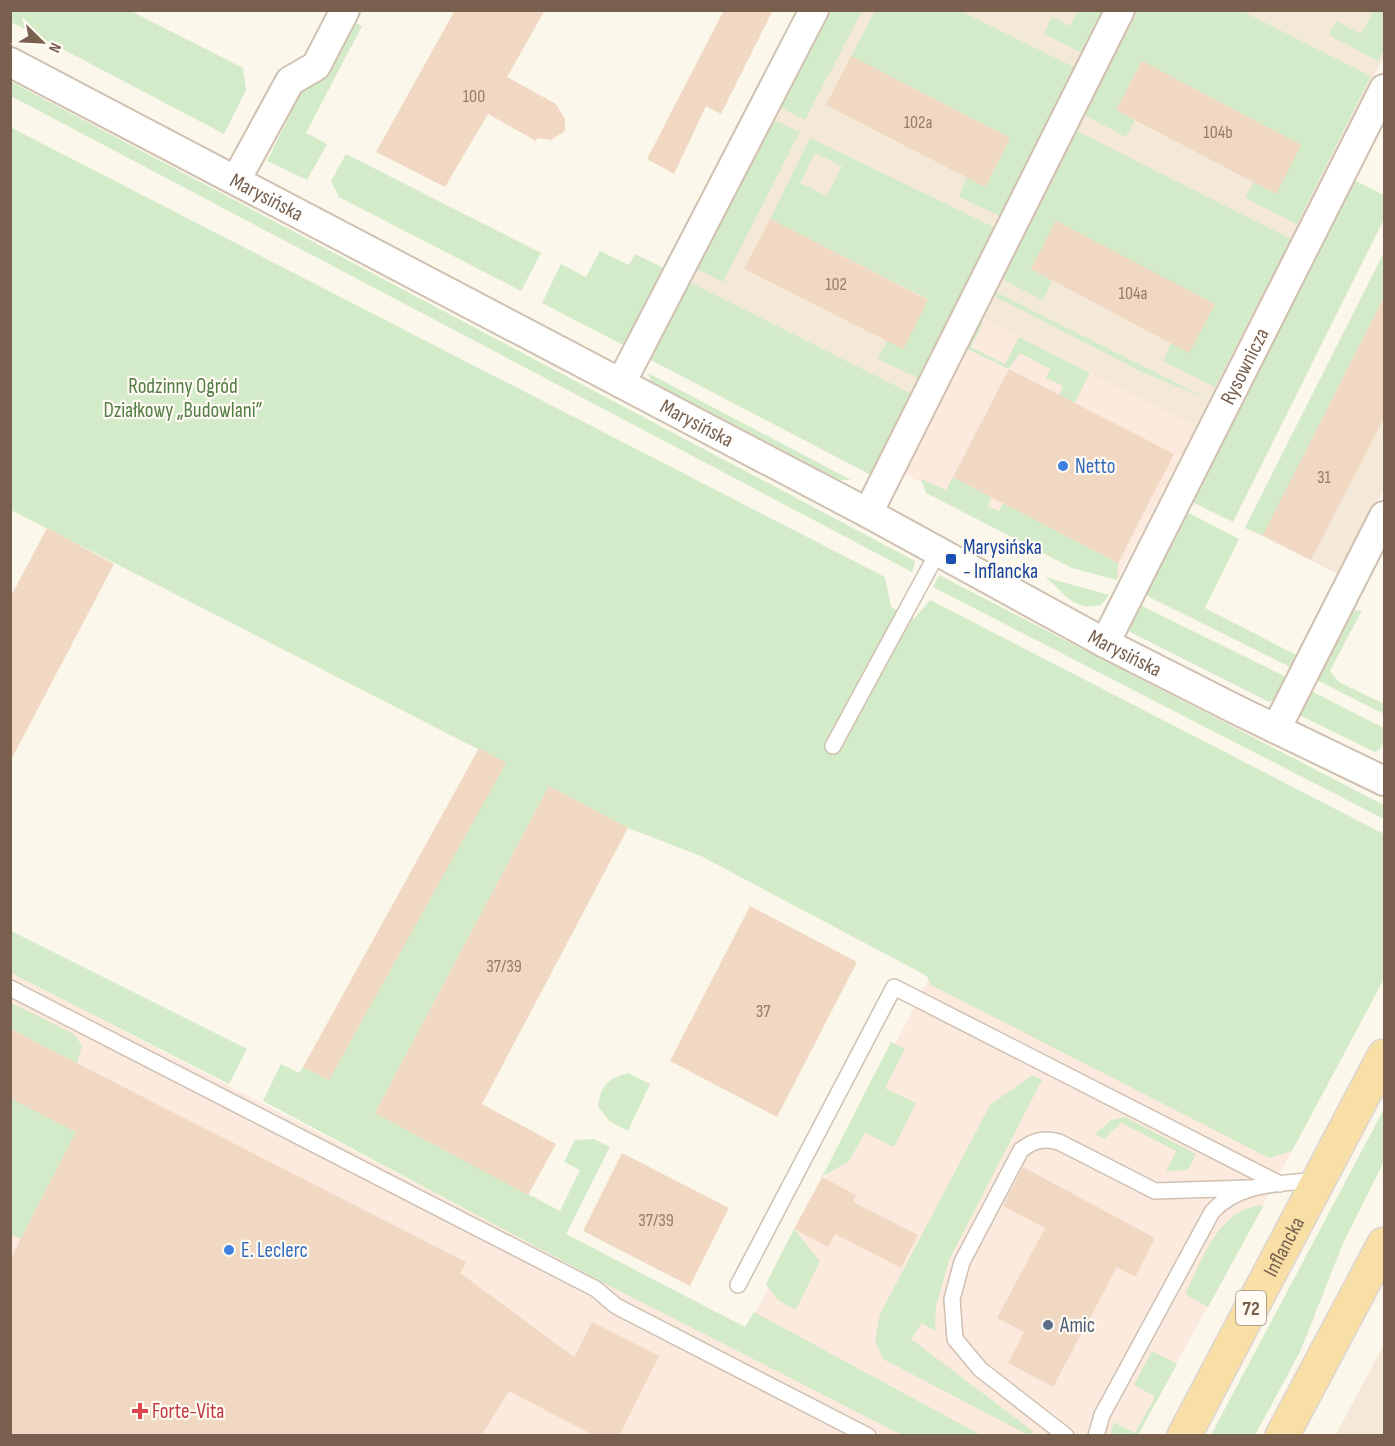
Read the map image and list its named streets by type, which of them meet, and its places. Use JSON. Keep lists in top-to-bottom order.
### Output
{
  "streets": {
    "main road": ["Inflancka", "72"],
    "street": ["Marysińska", "Rysownicza"]
  },
  "crossings": [
    ["Marysińska", "Rysownicza"]
  ],
  "parks": ["Rodzinny Ogród Działkowy „Budowlani”"],
  "places": {
    "other": ["Netto", "E. Leclerc", "Amic"],
    "transit": ["Marysińska - Inflancka"],
    "health": ["Forte-Vita"]
  },
  "house_numbers": [
    "100",
    "102a",
    "104b",
    "102",
    "104a",
    "31",
    "37/39",
    "37",
    "37/39"
  ],
  "north": "bottom right"
}
